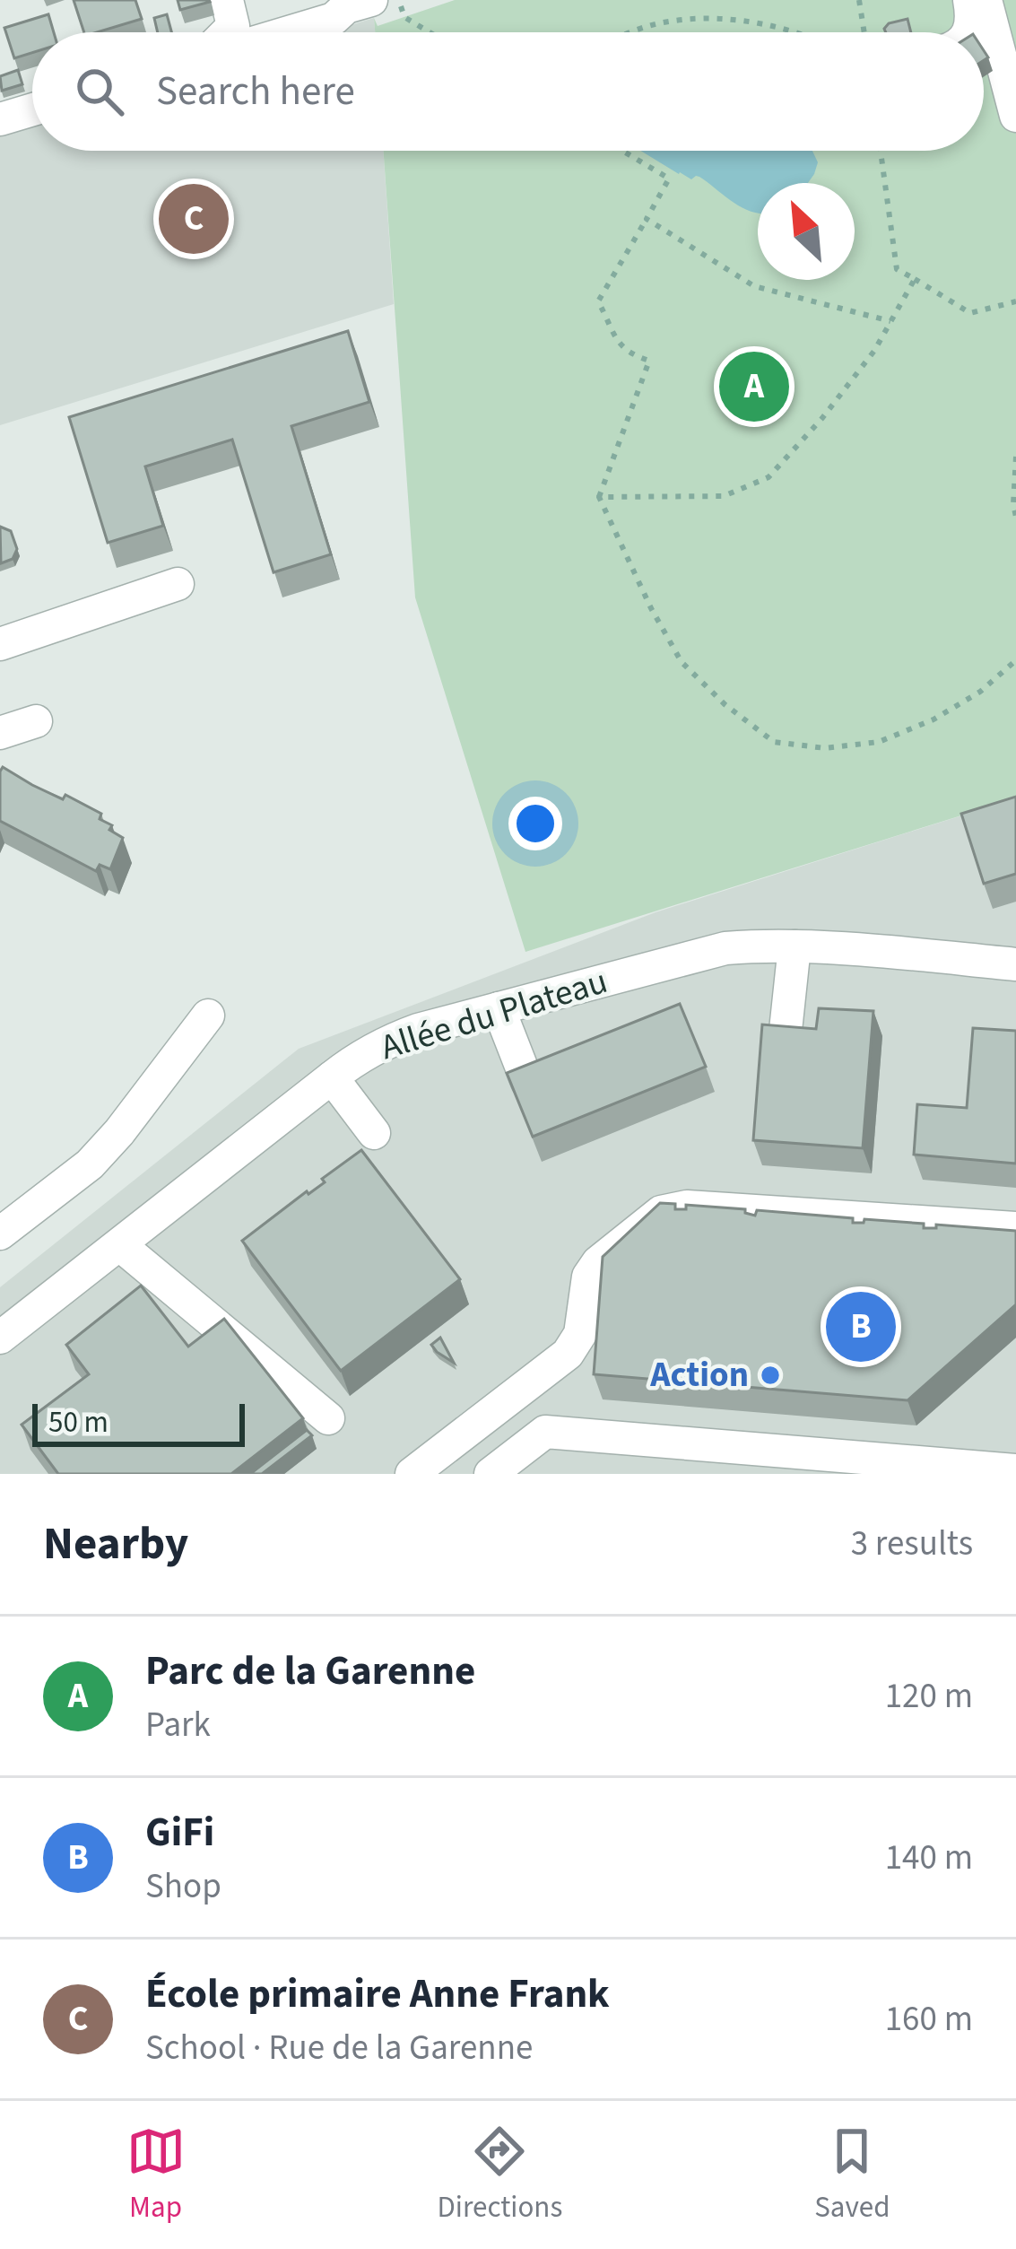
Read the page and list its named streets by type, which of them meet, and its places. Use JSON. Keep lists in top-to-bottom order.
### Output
{
  "streets": {
    "street": ["Allée du Plateau"]
  },
  "places": ["Action"],
  "scale_bar": "50 m",
  "north": "top left",
  "page": {
    "search": "Search here",
    "pins": ["C", "A", "B"],
    "scale": "50 m",
    "heading": ["Nearby", "3 results"],
    "list": [
      {
        "mark": "A",
        "name": "Parc de la Garenne",
        "note": "Park",
        "value": "120 m"
      },
      {
        "mark": "B",
        "name": "GiFi",
        "note": "Shop",
        "value": "140 m"
      },
      {
        "mark": "C",
        "name": "École primaire Anne Frank",
        "note": "School · Rue de la Garenne",
        "value": "160 m"
      }
    ],
    "nav": ["Map", "Directions", "Saved"]
  }
}
